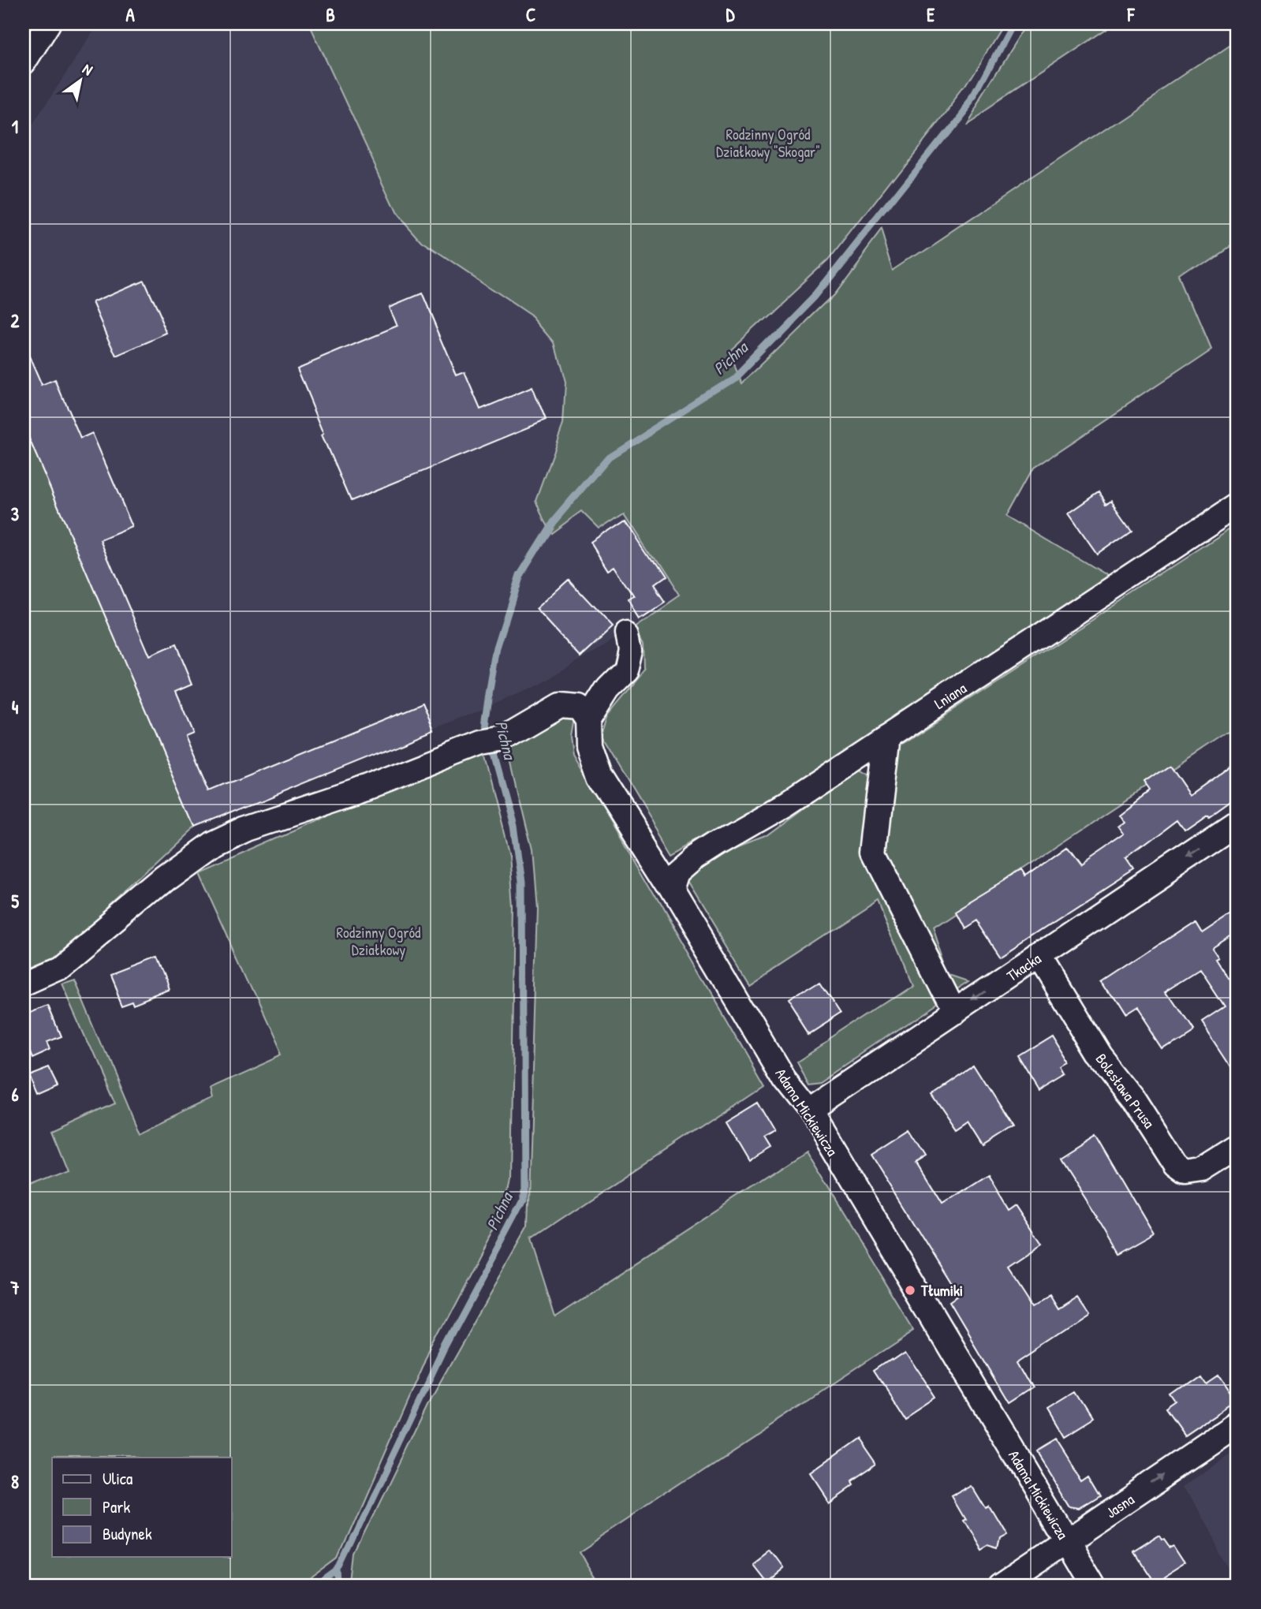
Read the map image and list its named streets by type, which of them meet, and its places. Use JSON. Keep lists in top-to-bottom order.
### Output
{
  "streets": {
    "street": [
      "Lniana",
      "Tkacka",
      "Bolesława Prusa",
      "Adama Mickiewicza",
      "Jasna"
    ]
  },
  "crossings": [
    ["Lniana", "Adama Mickiewicza"],
    ["Tkacka", "Bolesława Prusa"],
    ["Tkacka", "Adama Mickiewicza"],
    ["Adama Mickiewicza", "Jasna"]
  ],
  "one_way": ["Tkacka", "Jasna"],
  "water": ["Pichna"],
  "parks": ["Rodzinny Ogród Działkowy \"Skogar\"", "Rodzinny Ogród Działkowy"],
  "places": ["Tłumiki"],
  "legend": ["Ulica", "Park", "Budynek"],
  "north": "top right",
  "grid": {
    "columns": [
      "A",
      "B",
      "C",
      "D",
      "E",
      "F"
    ],
    "rows": [
      "1",
      "2",
      "3",
      "4",
      "5",
      "6",
      "7",
      "8"
    ]
  }
}
